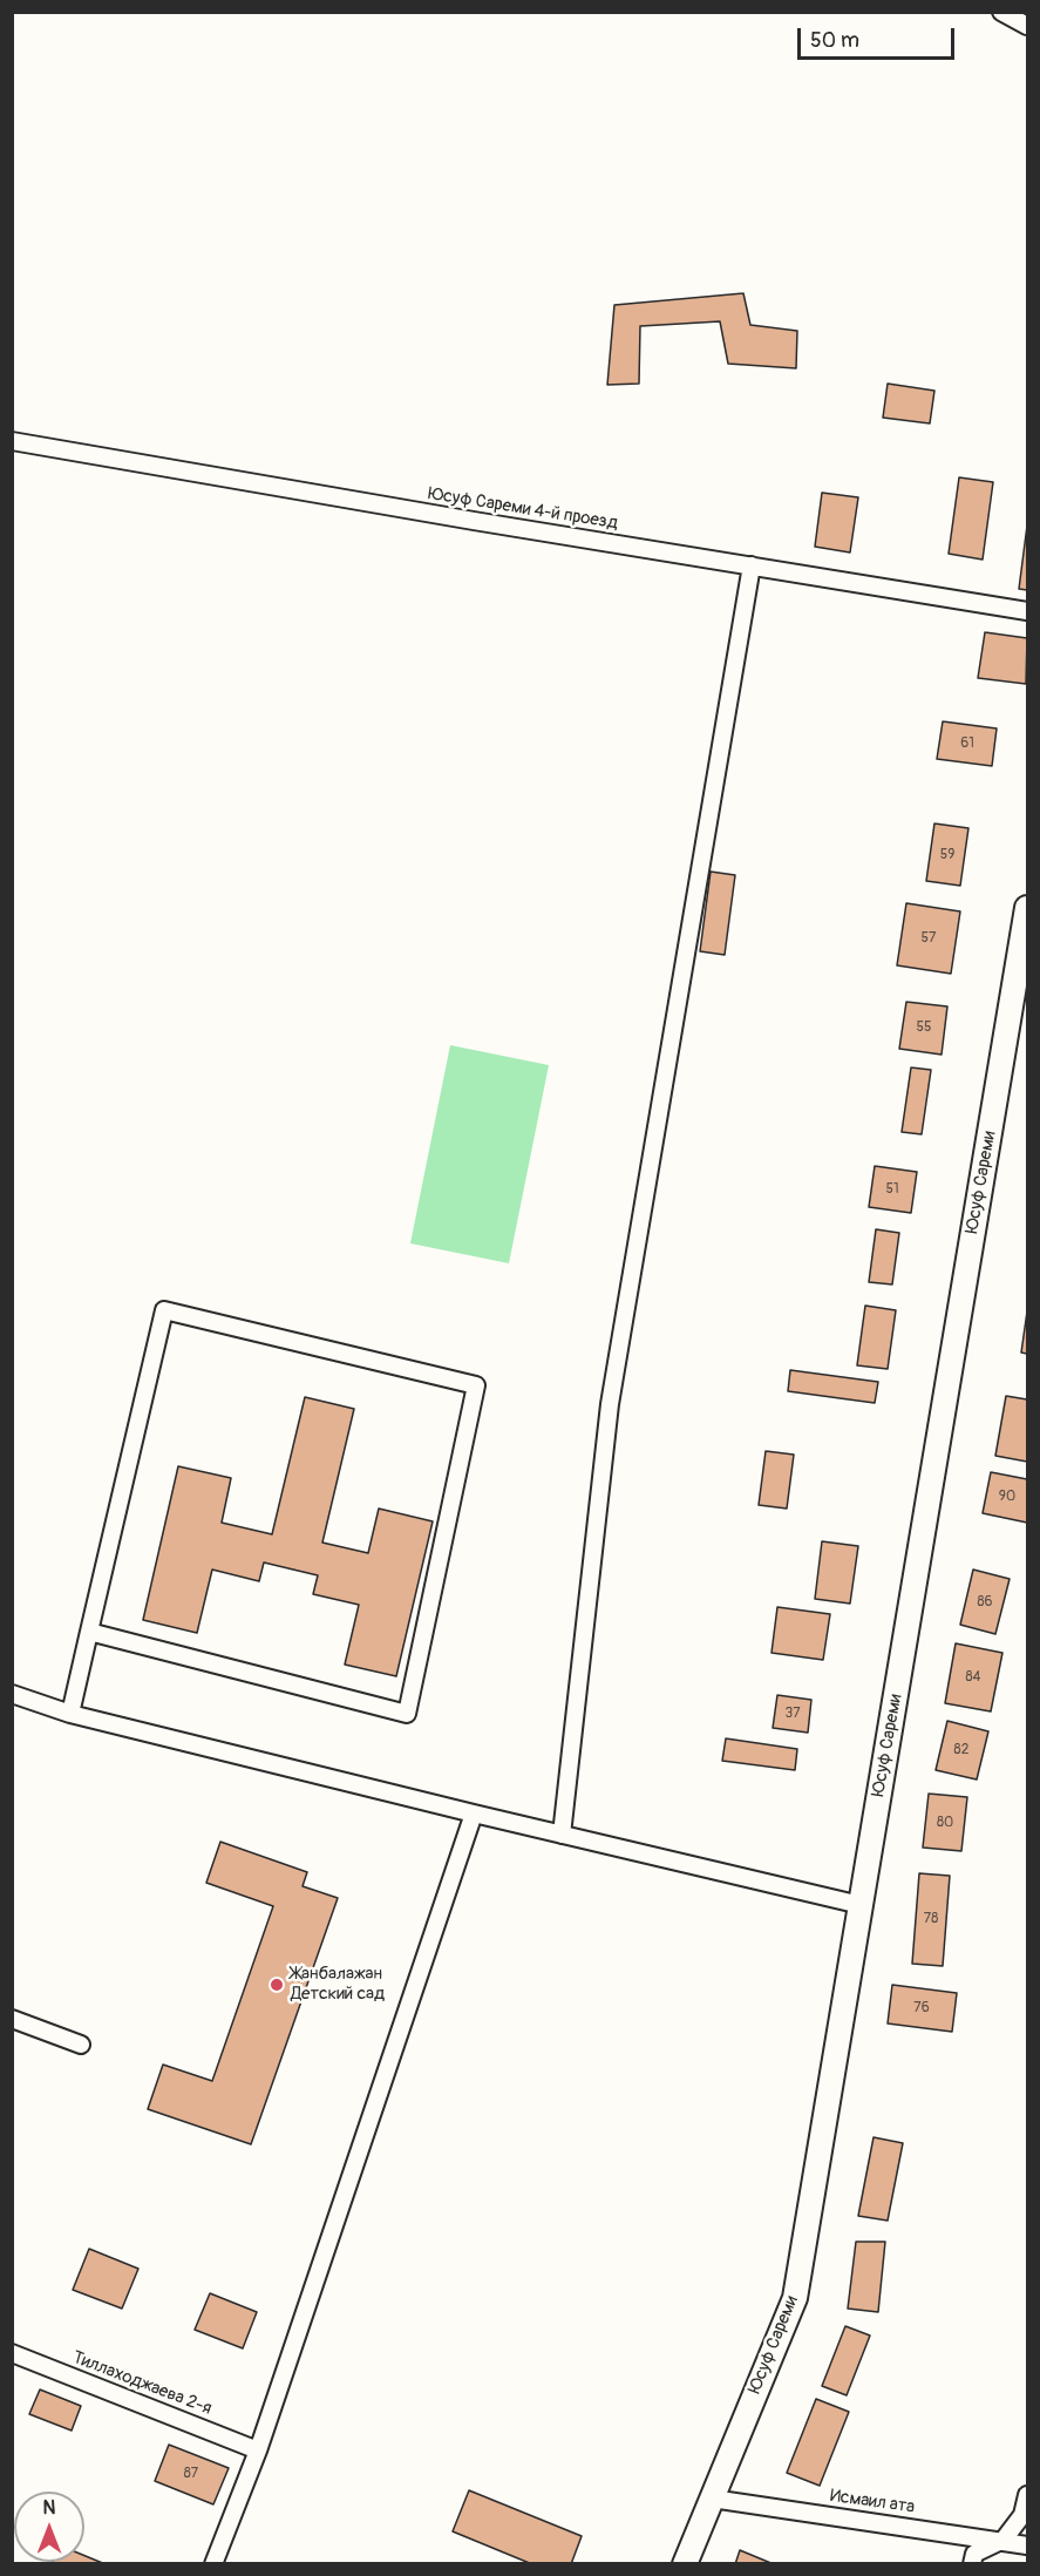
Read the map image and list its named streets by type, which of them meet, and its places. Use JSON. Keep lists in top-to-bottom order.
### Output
{
  "streets": {
    "main road": ["Юсуф Сареми"],
    "street": ["Юсуф Сареми 4-й проезд", "Тиллаходжаева 2-я", "Исмаил ата"]
  },
  "crossings": [
    ["Юсуф Сареми", "Исмаил ата"]
  ],
  "places": ["Жанбалажан Детский сад"],
  "house_numbers": [
    "61",
    "59",
    "57",
    "55",
    "51",
    "90",
    "86",
    "84",
    "37",
    "82",
    "80",
    "78",
    "76",
    "87"
  ],
  "scale_bar": "50 m",
  "north": "top"
}
